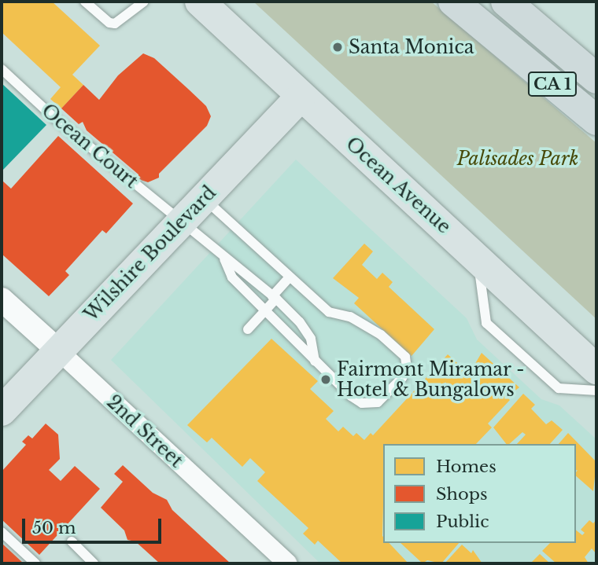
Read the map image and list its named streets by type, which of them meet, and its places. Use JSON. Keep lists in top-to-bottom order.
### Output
{
  "streets": {
    "highway": ["CA 1"],
    "main road": ["Ocean Avenue", "Wilshire Boulevard"],
    "street": ["2nd Street"],
    "lane": ["Ocean Court"]
  },
  "crossings": [
    ["Ocean Court", "Wilshire Boulevard"],
    ["Ocean Avenue", "Wilshire Boulevard"],
    ["Wilshire Boulevard", "2nd Street"]
  ],
  "parks": ["Palisades Park"],
  "places": ["Santa Monica", "Fairmont Miramar - Hotel & Bungalows"],
  "legend": ["Homes", "Shops", "Public"],
  "scale_bar": "50 m"
}
